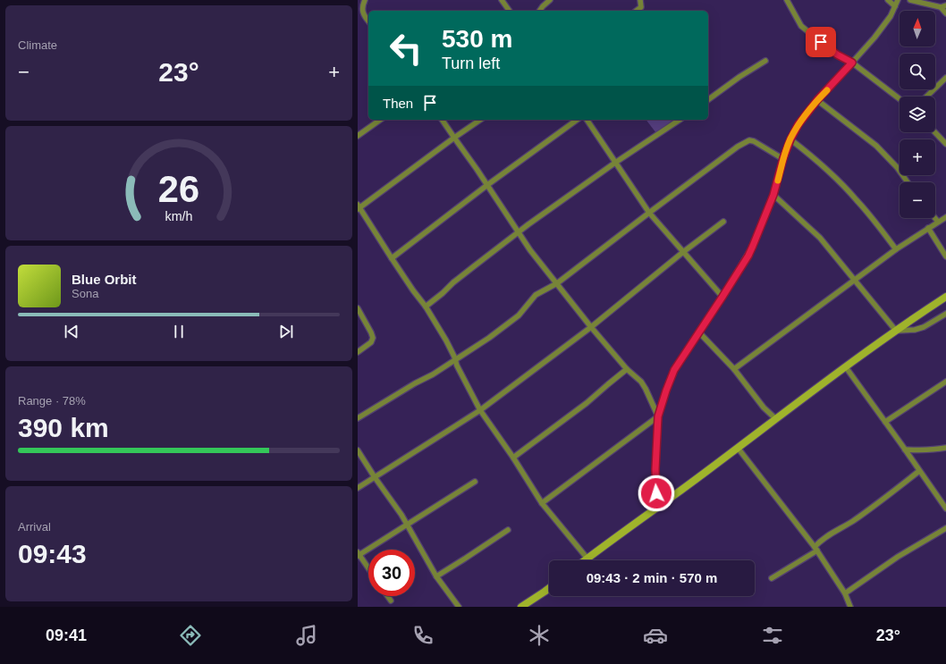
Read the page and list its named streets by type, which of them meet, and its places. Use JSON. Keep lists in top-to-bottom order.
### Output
{
  "north": "top",
  "page": {
    "tile": [
      "Climate",
      ["Range · 78%", "390 km"],
      ["Arrival", "09:43"]
    ],
    "map_buttons": ["+", "−"],
    "turn": ["530 m", "Turn left"],
    "heat": ["−", "23°", "+"],
    "then": "Then",
    "song": ["Blue Orbit", "Sona"],
    "limit": "30",
    "trip": "09:43 · 2 min · 570 m",
    "tabs": ["09:41", "23°"],
    "gauge": ["26", "km/h"]
  }
}
